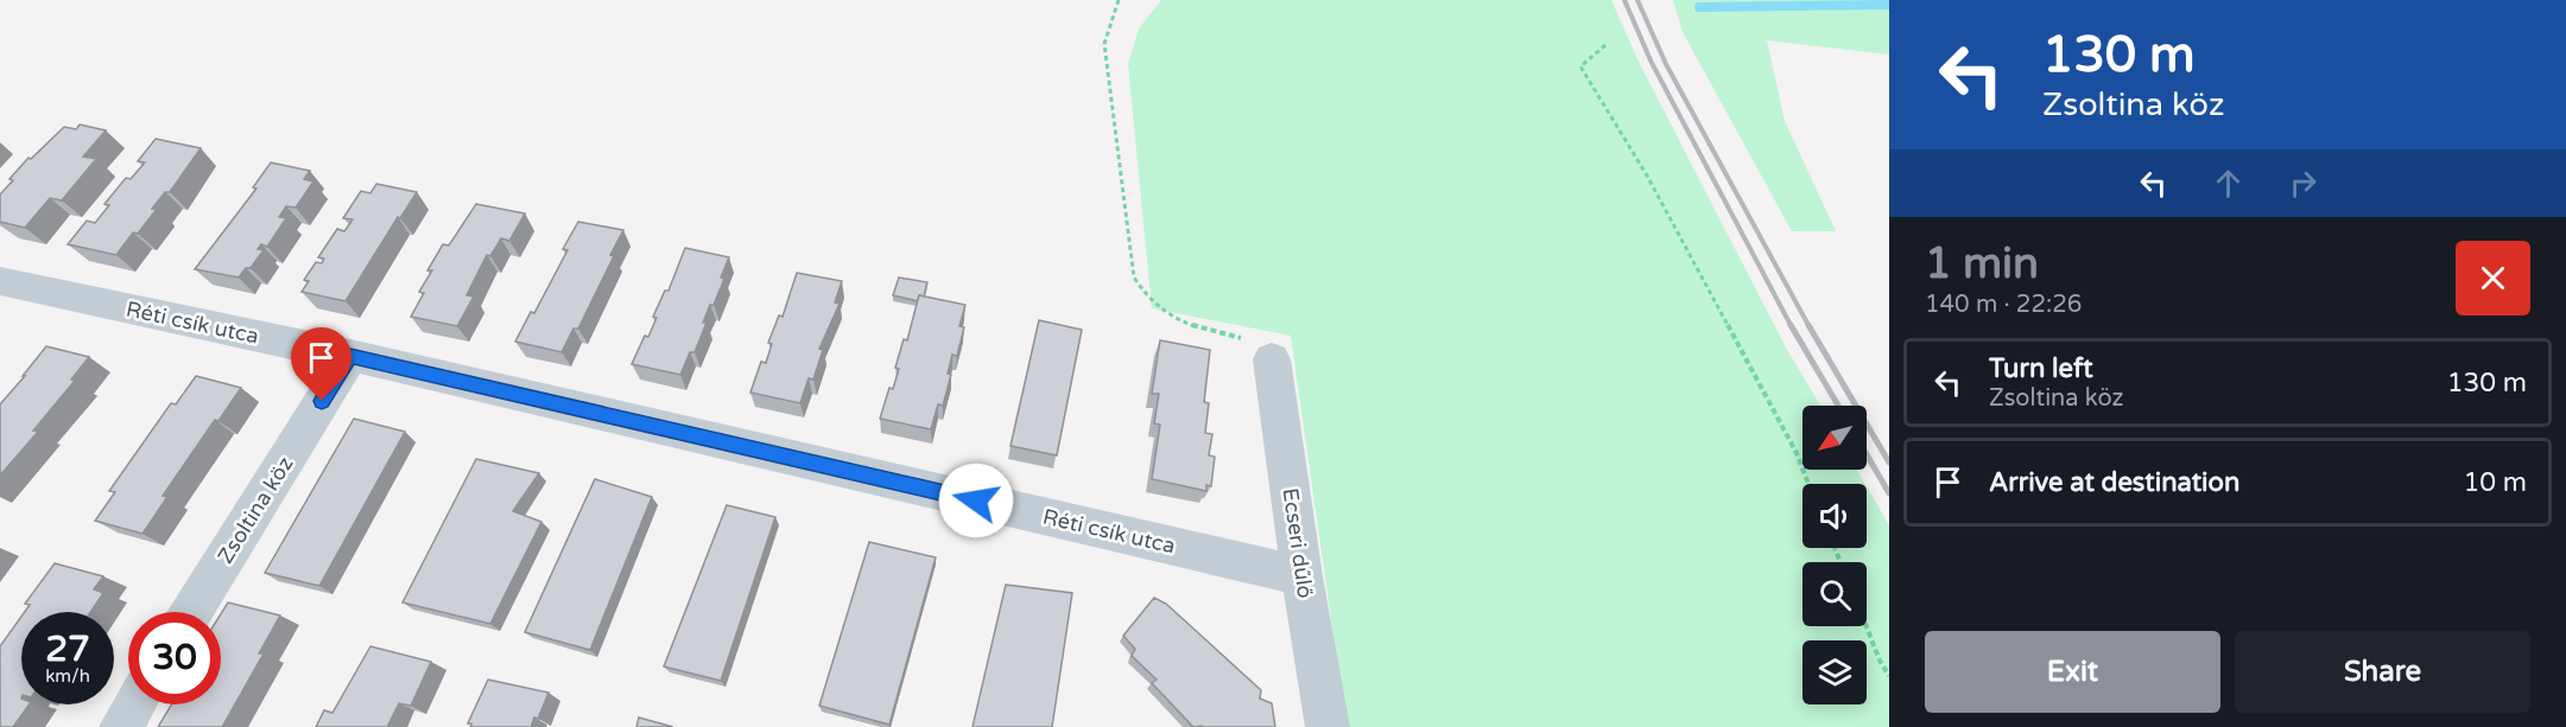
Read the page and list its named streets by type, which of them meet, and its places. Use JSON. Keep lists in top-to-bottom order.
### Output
{
  "streets": {
    "street": ["Réti csík utca", "Zsoltina köz", "Ecseri dűlő"]
  },
  "crossings": [
    ["Réti csík utca", "Zsoltina köz"],
    ["Réti csík utca", "Ecseri dűlő"]
  ],
  "north": "bottom left",
  "page": {
    "turn": ["130 m", "Zsoltina köz"],
    "heading": ["1 min", "140 m · 22:26"],
    "list": [
      {
        "name": "Turn left",
        "note": "Zsoltina köz",
        "value": "130 m"
      },
      {
        "name": "Arrive at destination",
        "value": "10 m"
      }
    ],
    "speed": "27 km/h",
    "limit": "30",
    "buttons": ["Exit", "Share"]
  }
}
